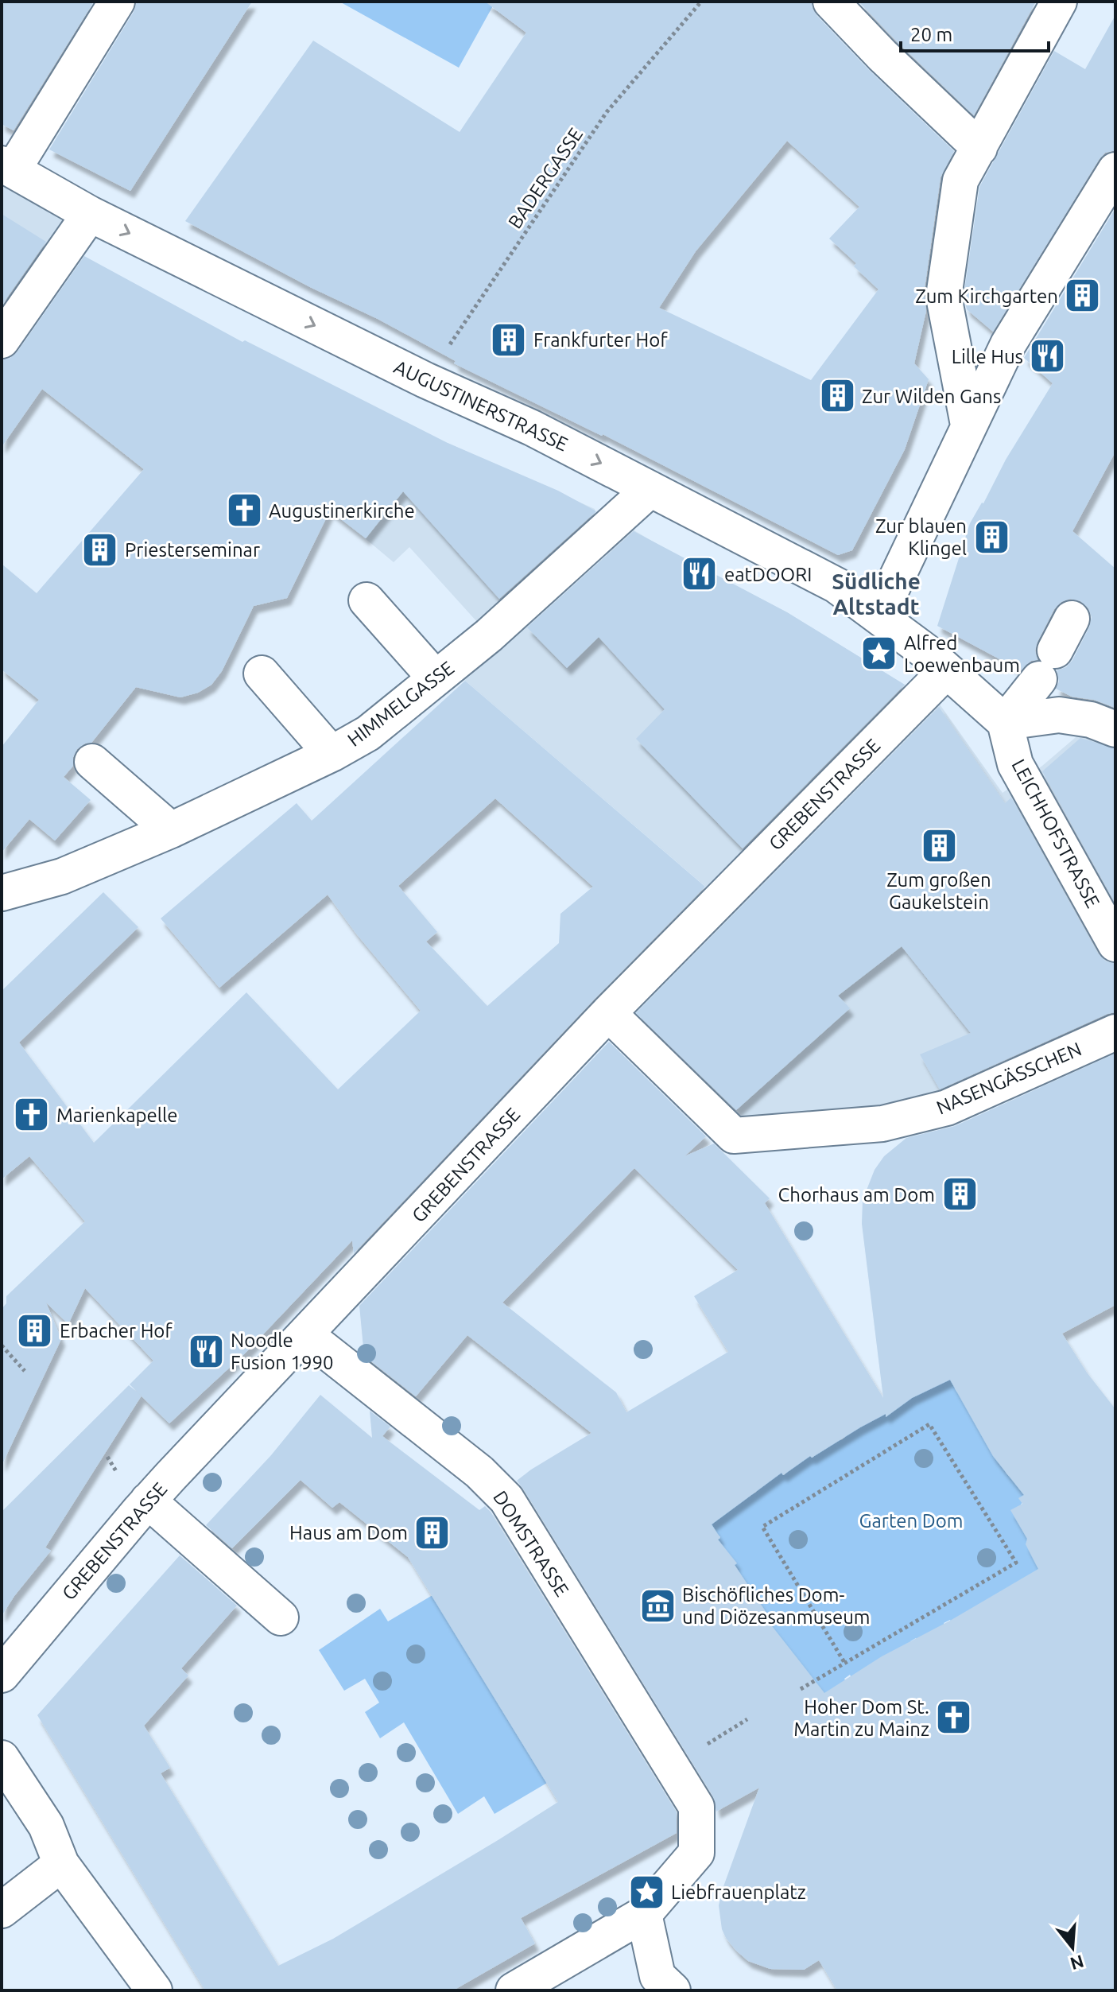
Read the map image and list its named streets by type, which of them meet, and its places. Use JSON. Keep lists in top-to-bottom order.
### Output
{
  "streets": {
    "street": [
      "AUGUSTINERSTRASSE",
      "HIMMELGASSE",
      "GREBENSTRASSE",
      "LEICHHOFSTRASSE",
      "NASENGÄSSCHEN",
      "DOMSTRASSE"
    ],
    "path": ["BADERGASSE"]
  },
  "crossings": [
    ["BADERGASSE", "AUGUSTINERSTRASSE"],
    ["AUGUSTINERSTRASSE", "HIMMELGASSE"],
    ["AUGUSTINERSTRASSE", "GREBENSTRASSE"],
    ["GREBENSTRASSE", "NASENGÄSSCHEN"],
    ["GREBENSTRASSE", "DOMSTRASSE"]
  ],
  "one_way": ["AUGUSTINERSTRASSE"],
  "districts": ["Südliche Altstadt"],
  "parks": ["Garten Dom"],
  "places": {
    "building": [
      "Zum Kirchgarten",
      "Frankfurter Hof",
      "Zur Wilden Gans",
      "Zur blauen Klingel",
      "Priesterseminar",
      "Zum großen Gaukelstein",
      "Chorhaus am Dom",
      "Erbacher Hof",
      "Haus am Dom"
    ],
    "restaurant": ["Lille Hus", "eatDOORI", "Noodle Fusion 1990"],
    "church": ["Augustinerkirche", "Marienkapelle", "Hoher Dom St. Martin zu Mainz"],
    "place": ["Alfred Loewenbaum", "Liebfrauenplatz"],
    "museum": ["Bischöfliches Dom- und Diözesanmuseum"]
  },
  "scale_bar": "20 m",
  "north": "bottom"
}
